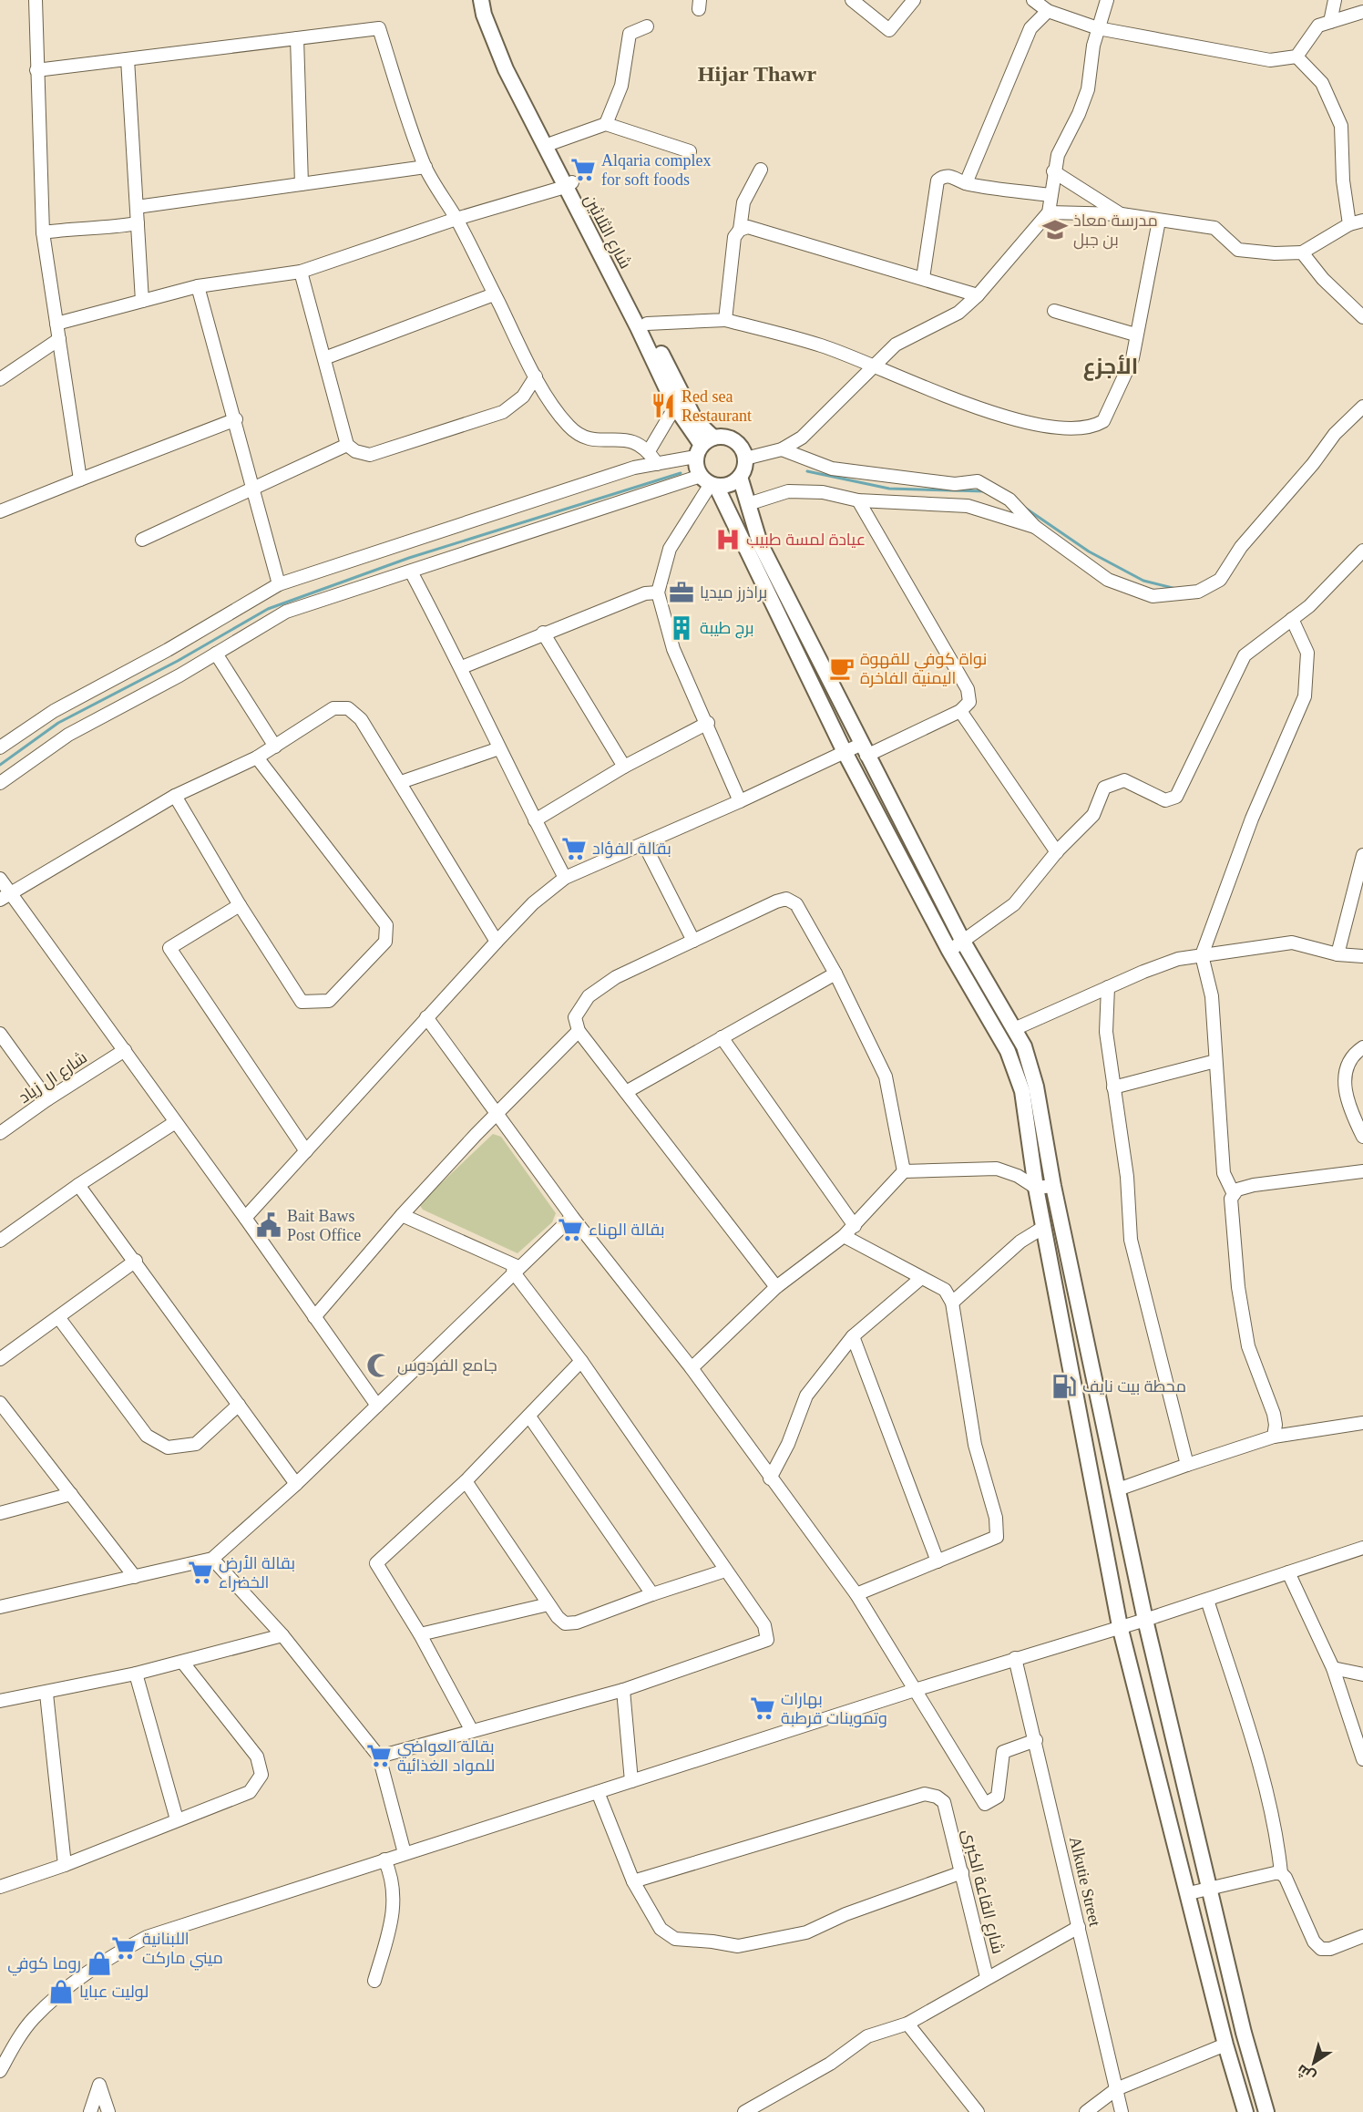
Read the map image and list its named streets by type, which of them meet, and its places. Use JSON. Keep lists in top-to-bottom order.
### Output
{
  "streets": {
    "main road": ["شارع الثلاثين"],
    "street": ["شارع ال زياد", "Alkutie Street", "شارع القاعة الكبرى"]
  },
  "crossings": [
    ["Alkutie Street", "شارع القاعة الكبرى"]
  ],
  "districts": ["Hijar Thawr", "الأجزع"],
  "places": {
    "supermarket": [
      "Alqaria complex for soft foods",
      "بقالة الفؤاد",
      "بقالة الهناء",
      "بقالة الأرض الخضراء",
      "بهارات وتموينات قرطبة",
      "بقالة العواضي للمواد الغذائية",
      "اللبنانية ميني ماركت"
    ],
    "school or university": ["مدرسة معاذ بن جبل"],
    "restaurant": ["Red sea Restaurant"],
    "hospital": ["عيادة لمسة طبيب"],
    "office": ["براذرز ميديا"],
    "building": ["برج طيبة"],
    "cafe": ["نواة كوفي للقهوة اليمنية الفاخرة"],
    "public building": ["Bait Baws Post Office"],
    "mosque": ["جامع الفردوس"],
    "fuel station": ["محطة بيت نايف"],
    "shop": ["روما كوفي", "لوليت عبايا"]
  },
  "north": "bottom left"
}
